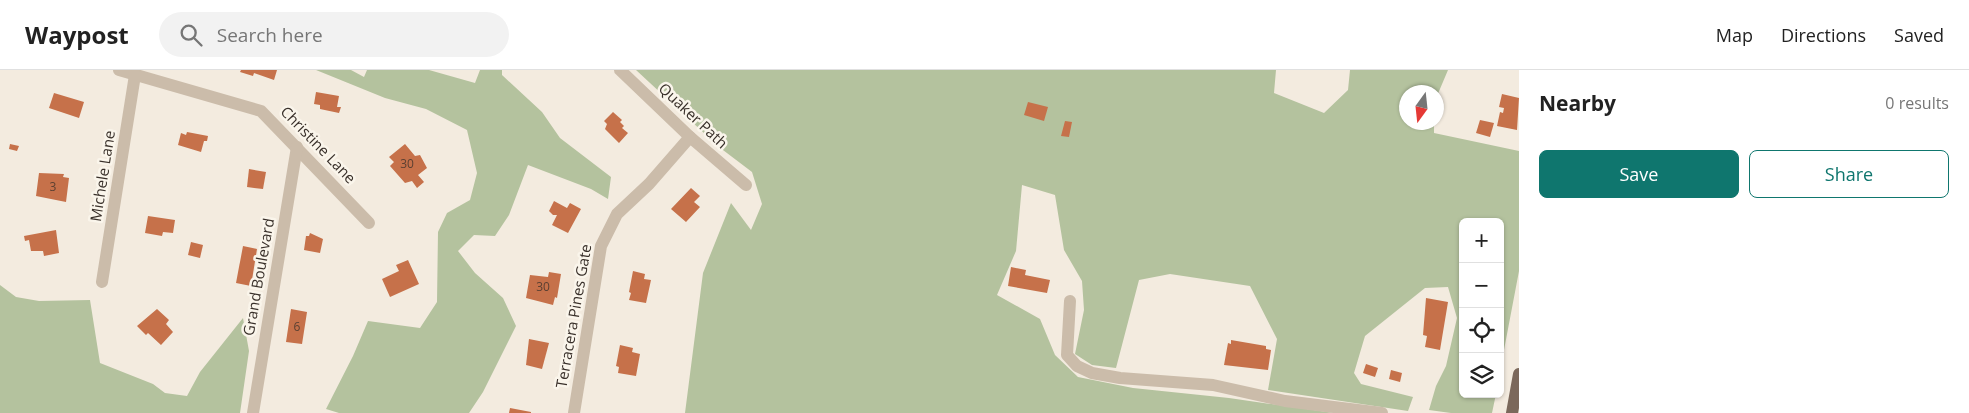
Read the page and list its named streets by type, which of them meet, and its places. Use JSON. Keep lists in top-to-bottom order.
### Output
{
  "streets": {
    "street": [
      "Quaker Path",
      "Christine Lane",
      "Michele Lane",
      "Grand Boulevard",
      "Terracera Pines Gate"
    ]
  },
  "crossings": [
    ["Quaker Path", "Terracera Pines Gate"],
    ["Christine Lane", "Michele Lane"],
    ["Christine Lane", "Grand Boulevard"]
  ],
  "house_numbers": [
    "30",
    "3",
    "30",
    "6"
  ],
  "north": "bottom",
  "page": {
    "header": "Waypost",
    "search": "Search here",
    "nav": ["Map", "Directions", "Saved"],
    "heading": ["Nearby", "0 results"],
    "buttons": ["Save", "Share"],
    "map_buttons": ["+", "−"]
  }
}
